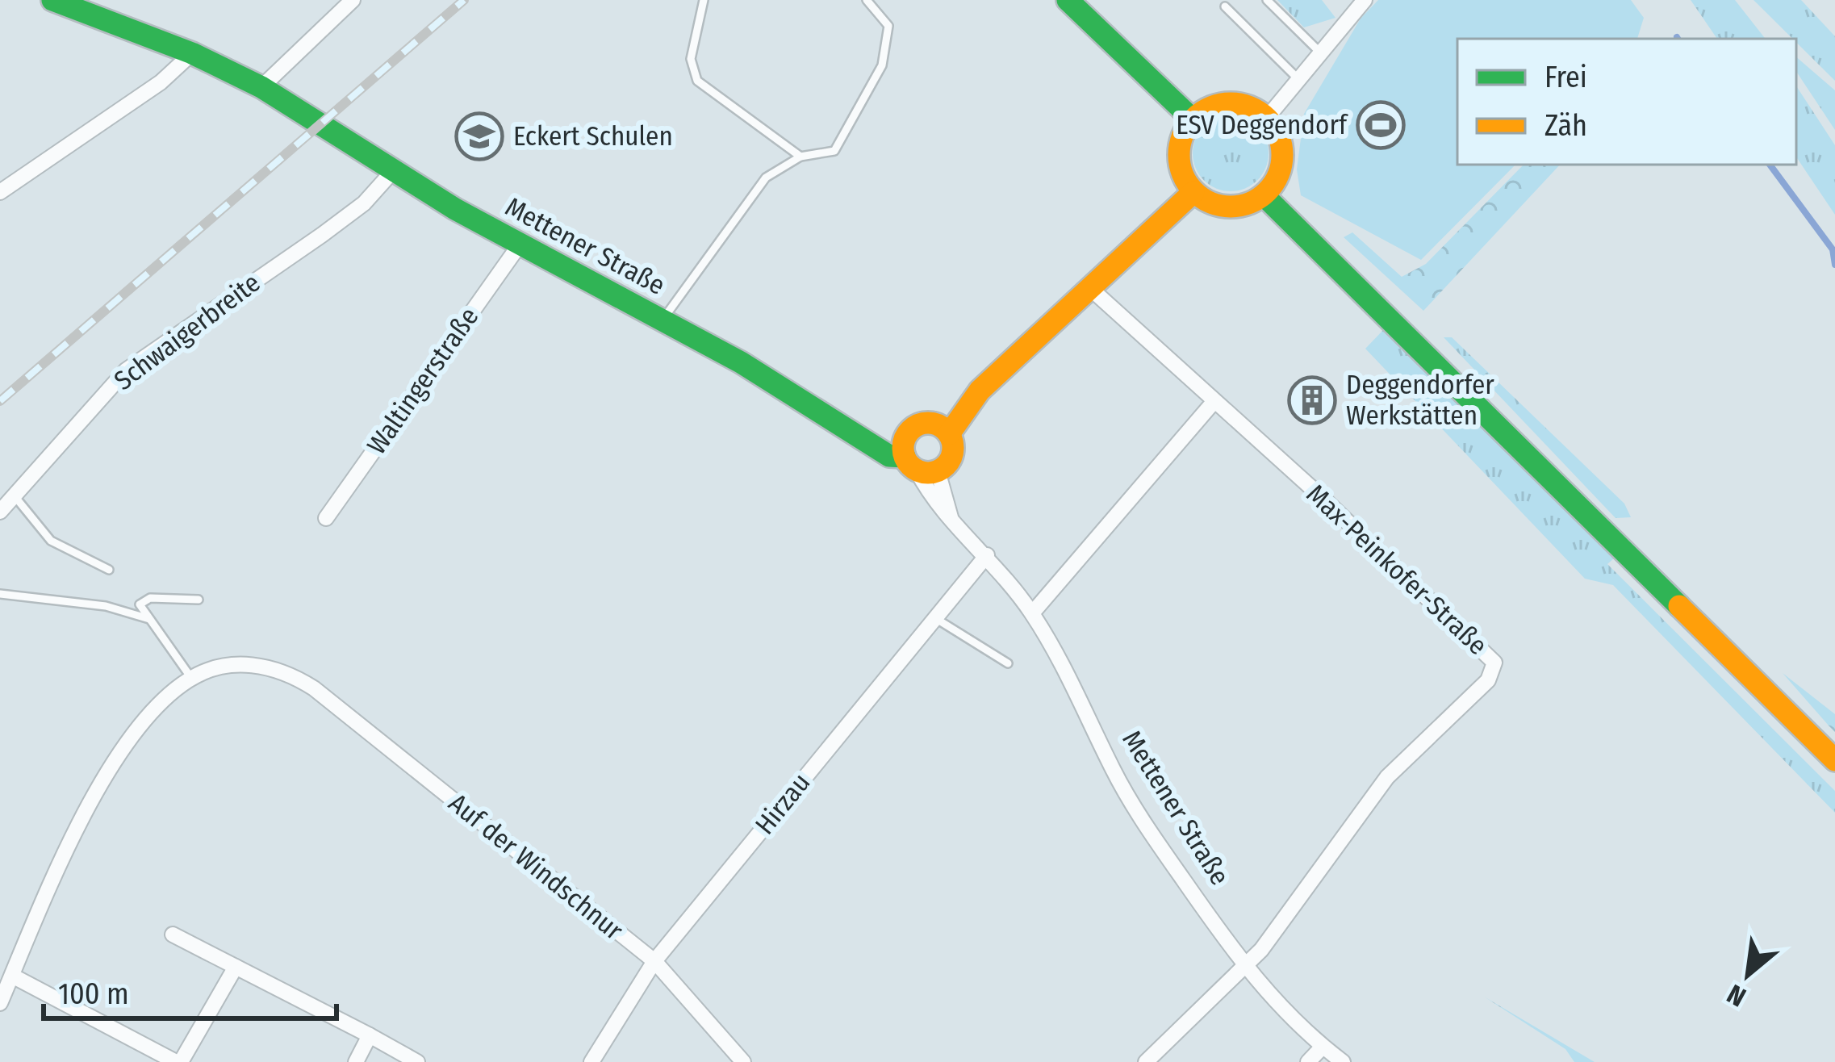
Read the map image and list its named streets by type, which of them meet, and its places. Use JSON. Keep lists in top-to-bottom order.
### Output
{
  "streets": {
    "street": [
      "Mettener Straße",
      "Schwaigerbreite",
      "Waltingerstraße",
      "Max-Peinkofer-Straße",
      "Hirzau",
      "Auf der Windschnur"
    ]
  },
  "crossings": [
    ["Mettener Straße", "Schwaigerbreite"],
    ["Mettener Straße", "Waltingerstraße"],
    ["Mettener Straße", "Max-Peinkofer-Straße"],
    ["Mettener Straße", "Hirzau"],
    ["Hirzau", "Auf der Windschnur"]
  ],
  "places": {
    "sports": ["ESV Deggendorf"],
    "school or university": ["Eckert Schulen"],
    "building": ["Deggendorfer Werkstätten"]
  },
  "legend": ["Frei", "Zäh"],
  "scale_bar": "100 m",
  "north": "bottom left"
}
